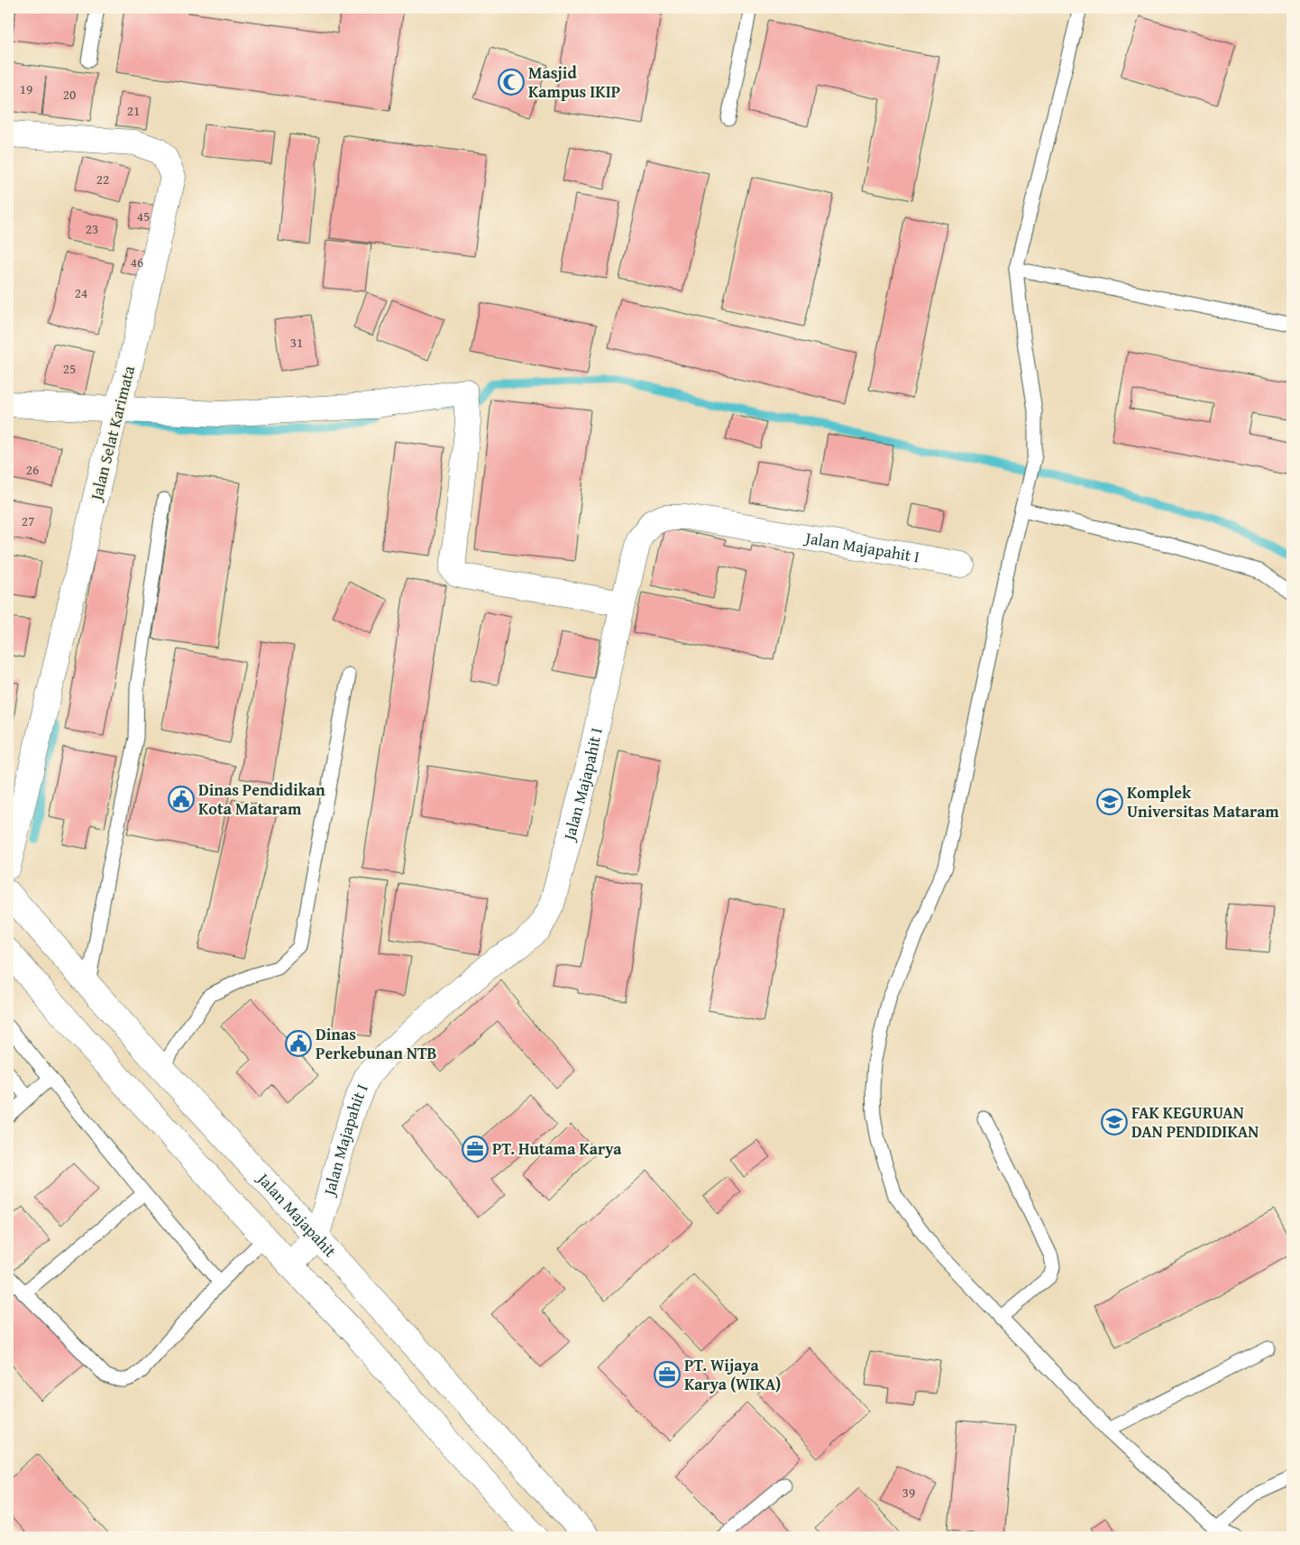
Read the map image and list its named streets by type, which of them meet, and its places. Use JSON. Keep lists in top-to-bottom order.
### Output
{
  "streets": {
    "street": ["Jalan Selat Karimata", "Jalan Majapahit I", "Jalan Majapahit"]
  },
  "crossings": [
    ["Jalan Majapahit I", "Jalan Majapahit"]
  ],
  "places": {
    "mosque": ["Masjid Kampus IKIP"],
    "public building": ["Dinas Pendidikan Kota Mataram", "Dinas Perkebunan NTB"],
    "school or university": ["Komplek Universitas Mataram", "FAK KEGURUAN DAN PENDIDIKAN"],
    "office": ["PT. Hutama Karya", "PT. Wijaya Karya (WIKA)"]
  },
  "house_numbers": [
    "19",
    "20",
    "21",
    "22",
    "45",
    "23",
    "46",
    "24",
    "31",
    "25",
    "26",
    "27",
    "39"
  ]
}
